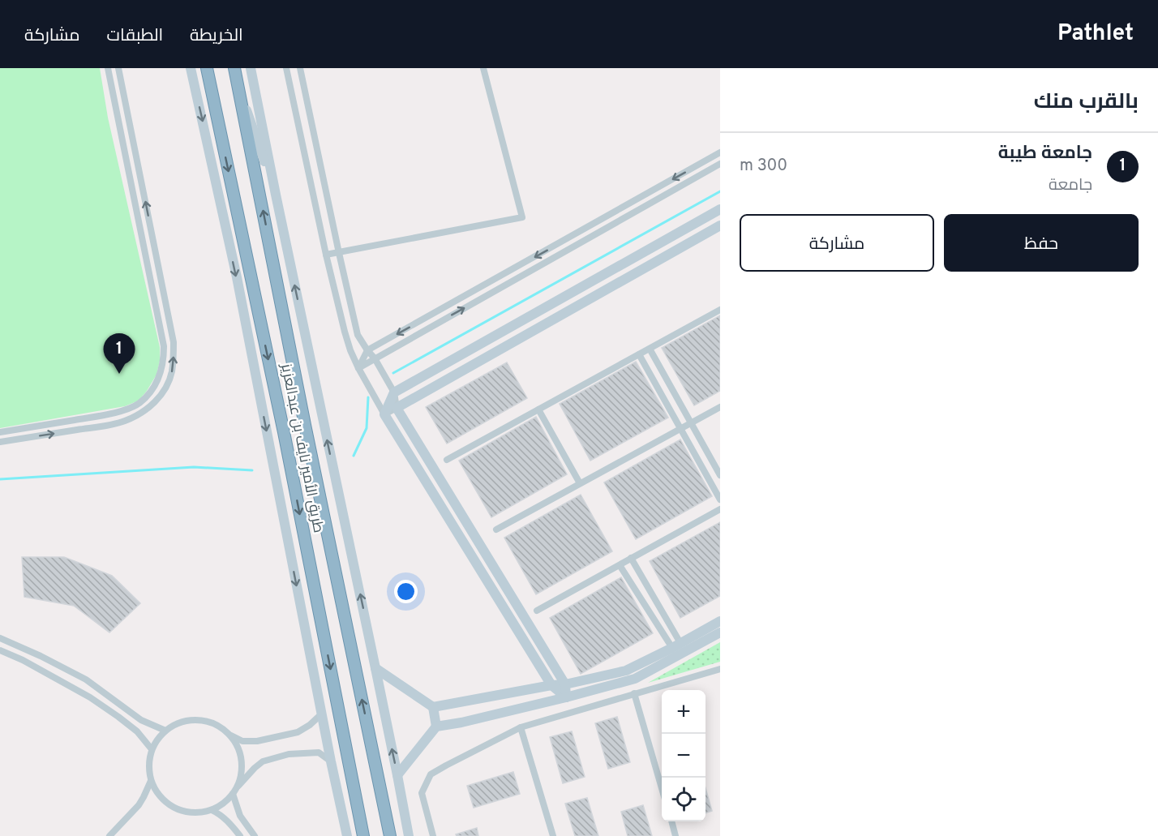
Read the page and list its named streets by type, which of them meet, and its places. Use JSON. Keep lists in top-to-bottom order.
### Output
{
  "streets": {
    "highway": ["طريق الأمير نايف بن عبدالعزيز"]
  },
  "page": {
    "header": "Pathlet",
    "nav": ["الخريطة", "الطبقات", "مشاركة"],
    "heading": "بالقرب منك",
    "list": [
      {
        "mark": "1",
        "name": "جامعة طيبة",
        "note": "جامعة",
        "value": "300 m"
      }
    ],
    "buttons": ["حفظ", "مشاركة"],
    "pins": "1",
    "map_buttons": ["+", "−"]
  }
}
